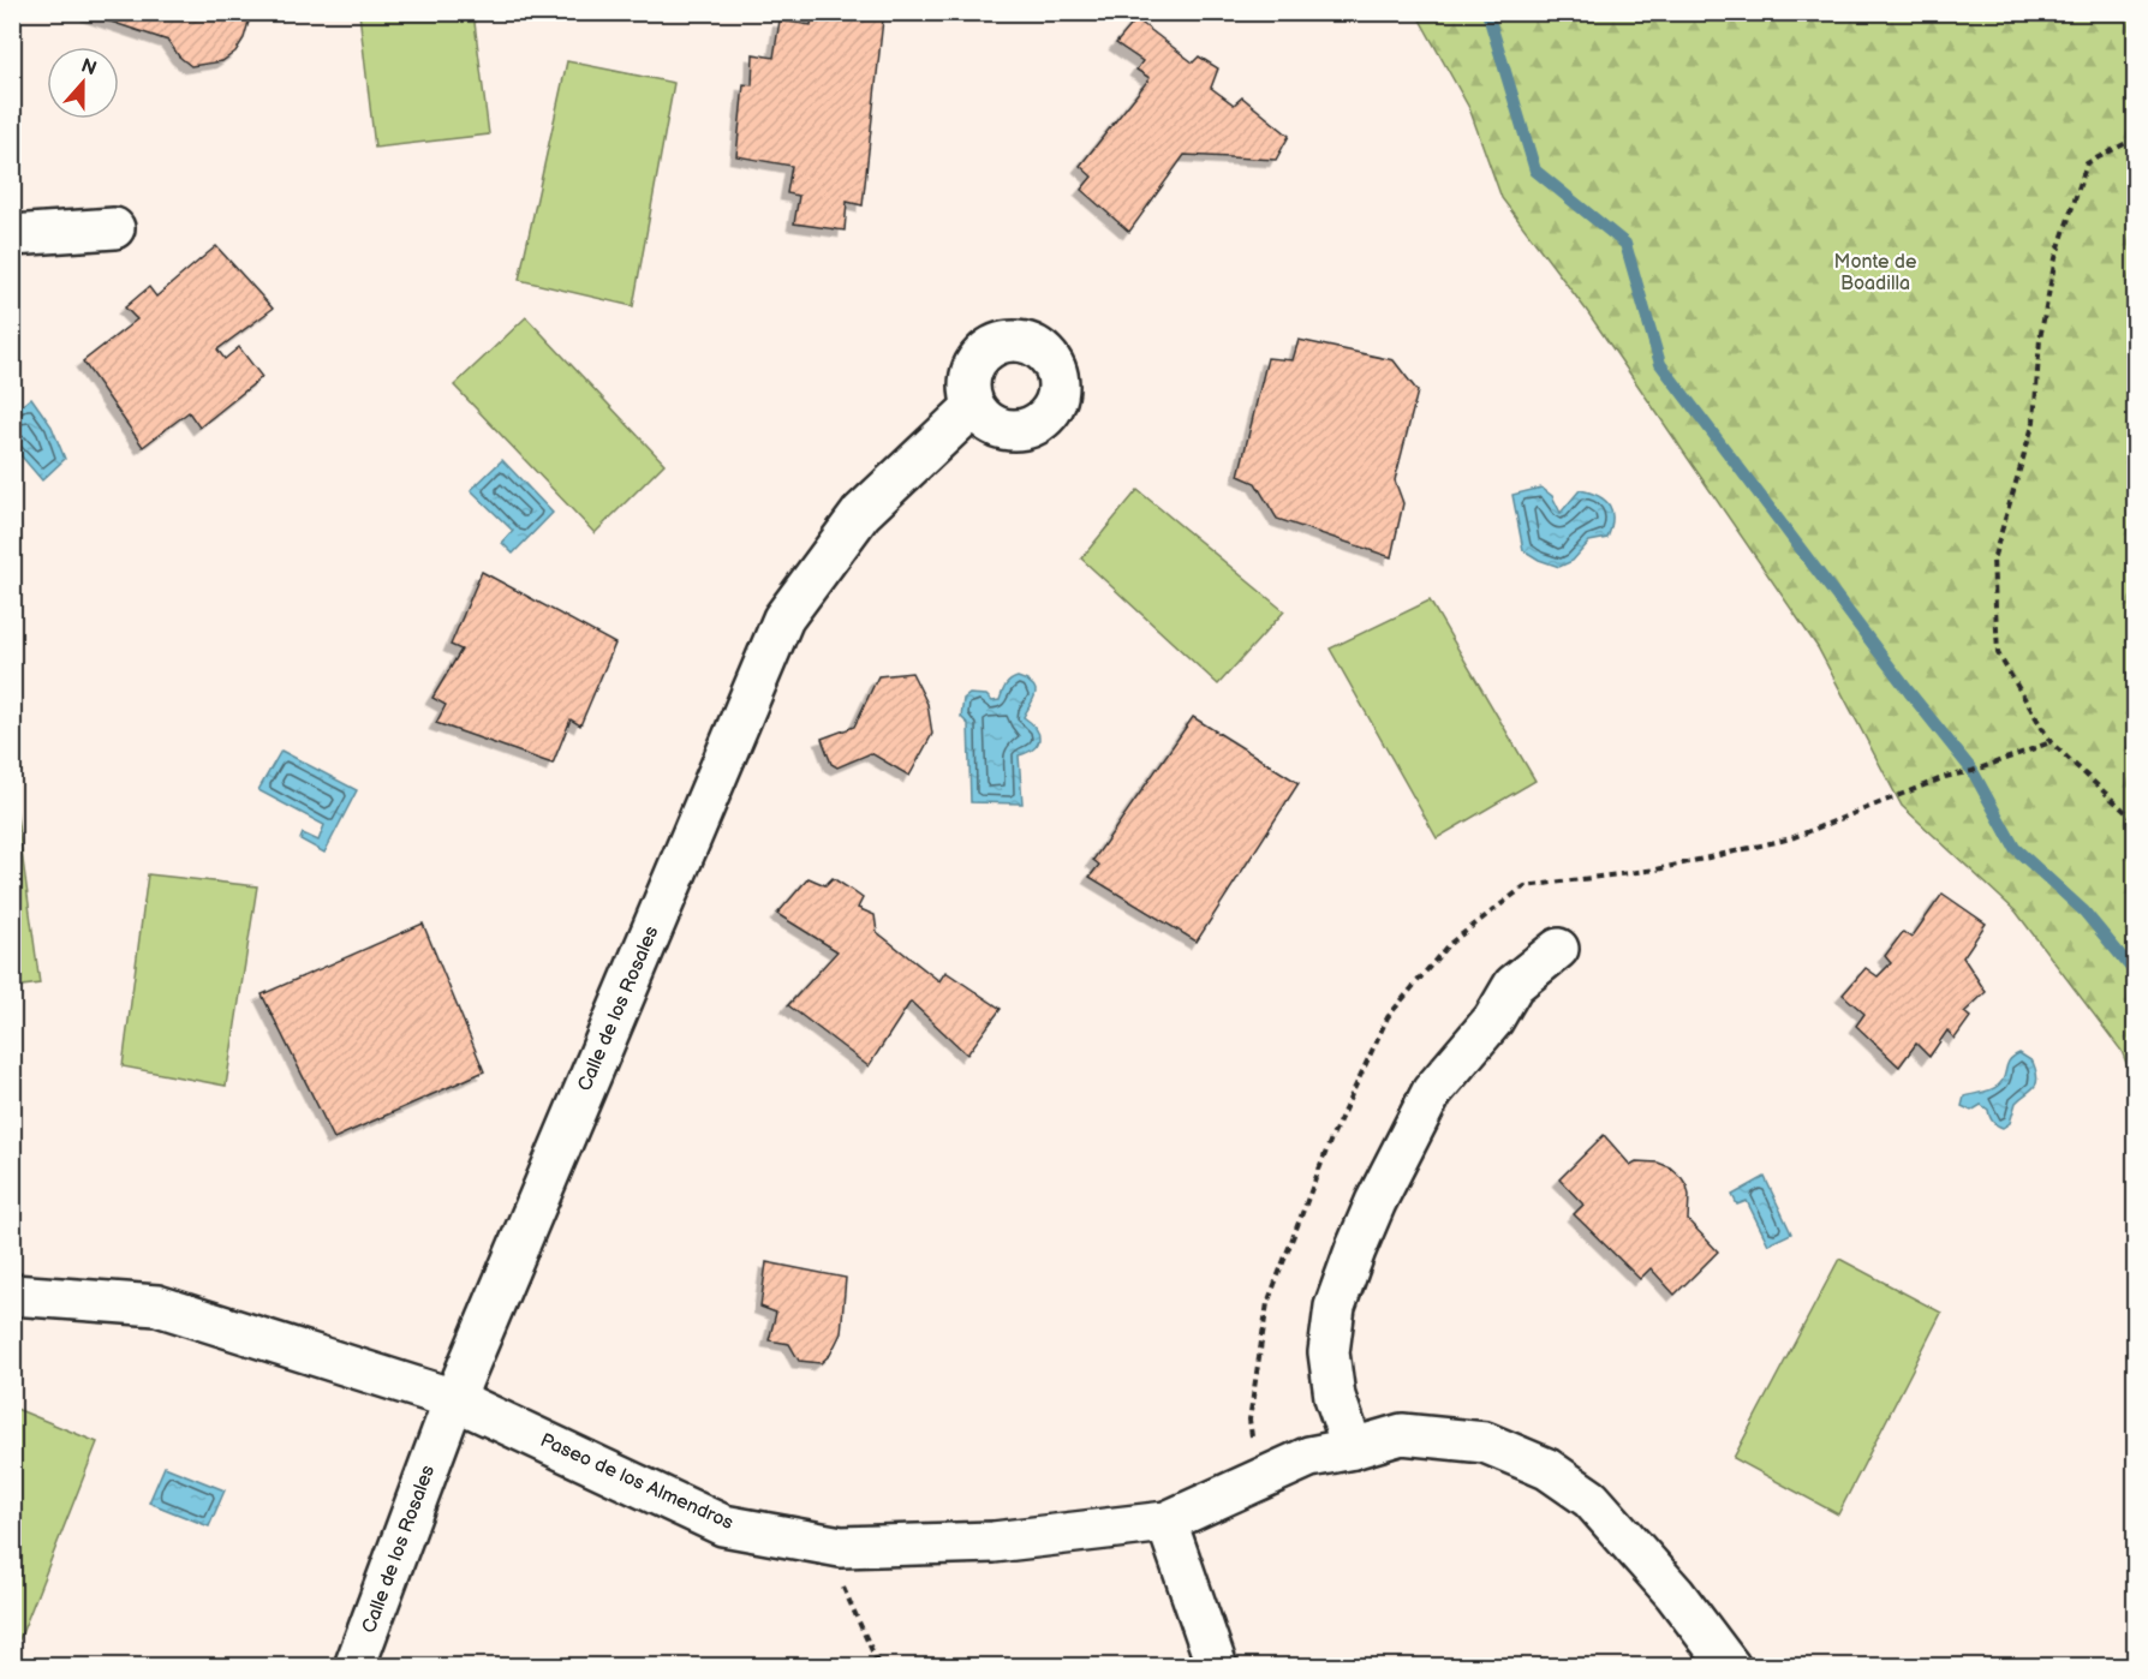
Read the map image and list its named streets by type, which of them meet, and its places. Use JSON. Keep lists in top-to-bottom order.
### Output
{
  "streets": {
    "street": ["Calle de los Rosales", "Paseo de los Almendros"]
  },
  "crossings": [
    ["Calle de los Rosales", "Paseo de los Almendros"]
  ],
  "parks": ["Monte de Boadilla"],
  "north": "top"
}
